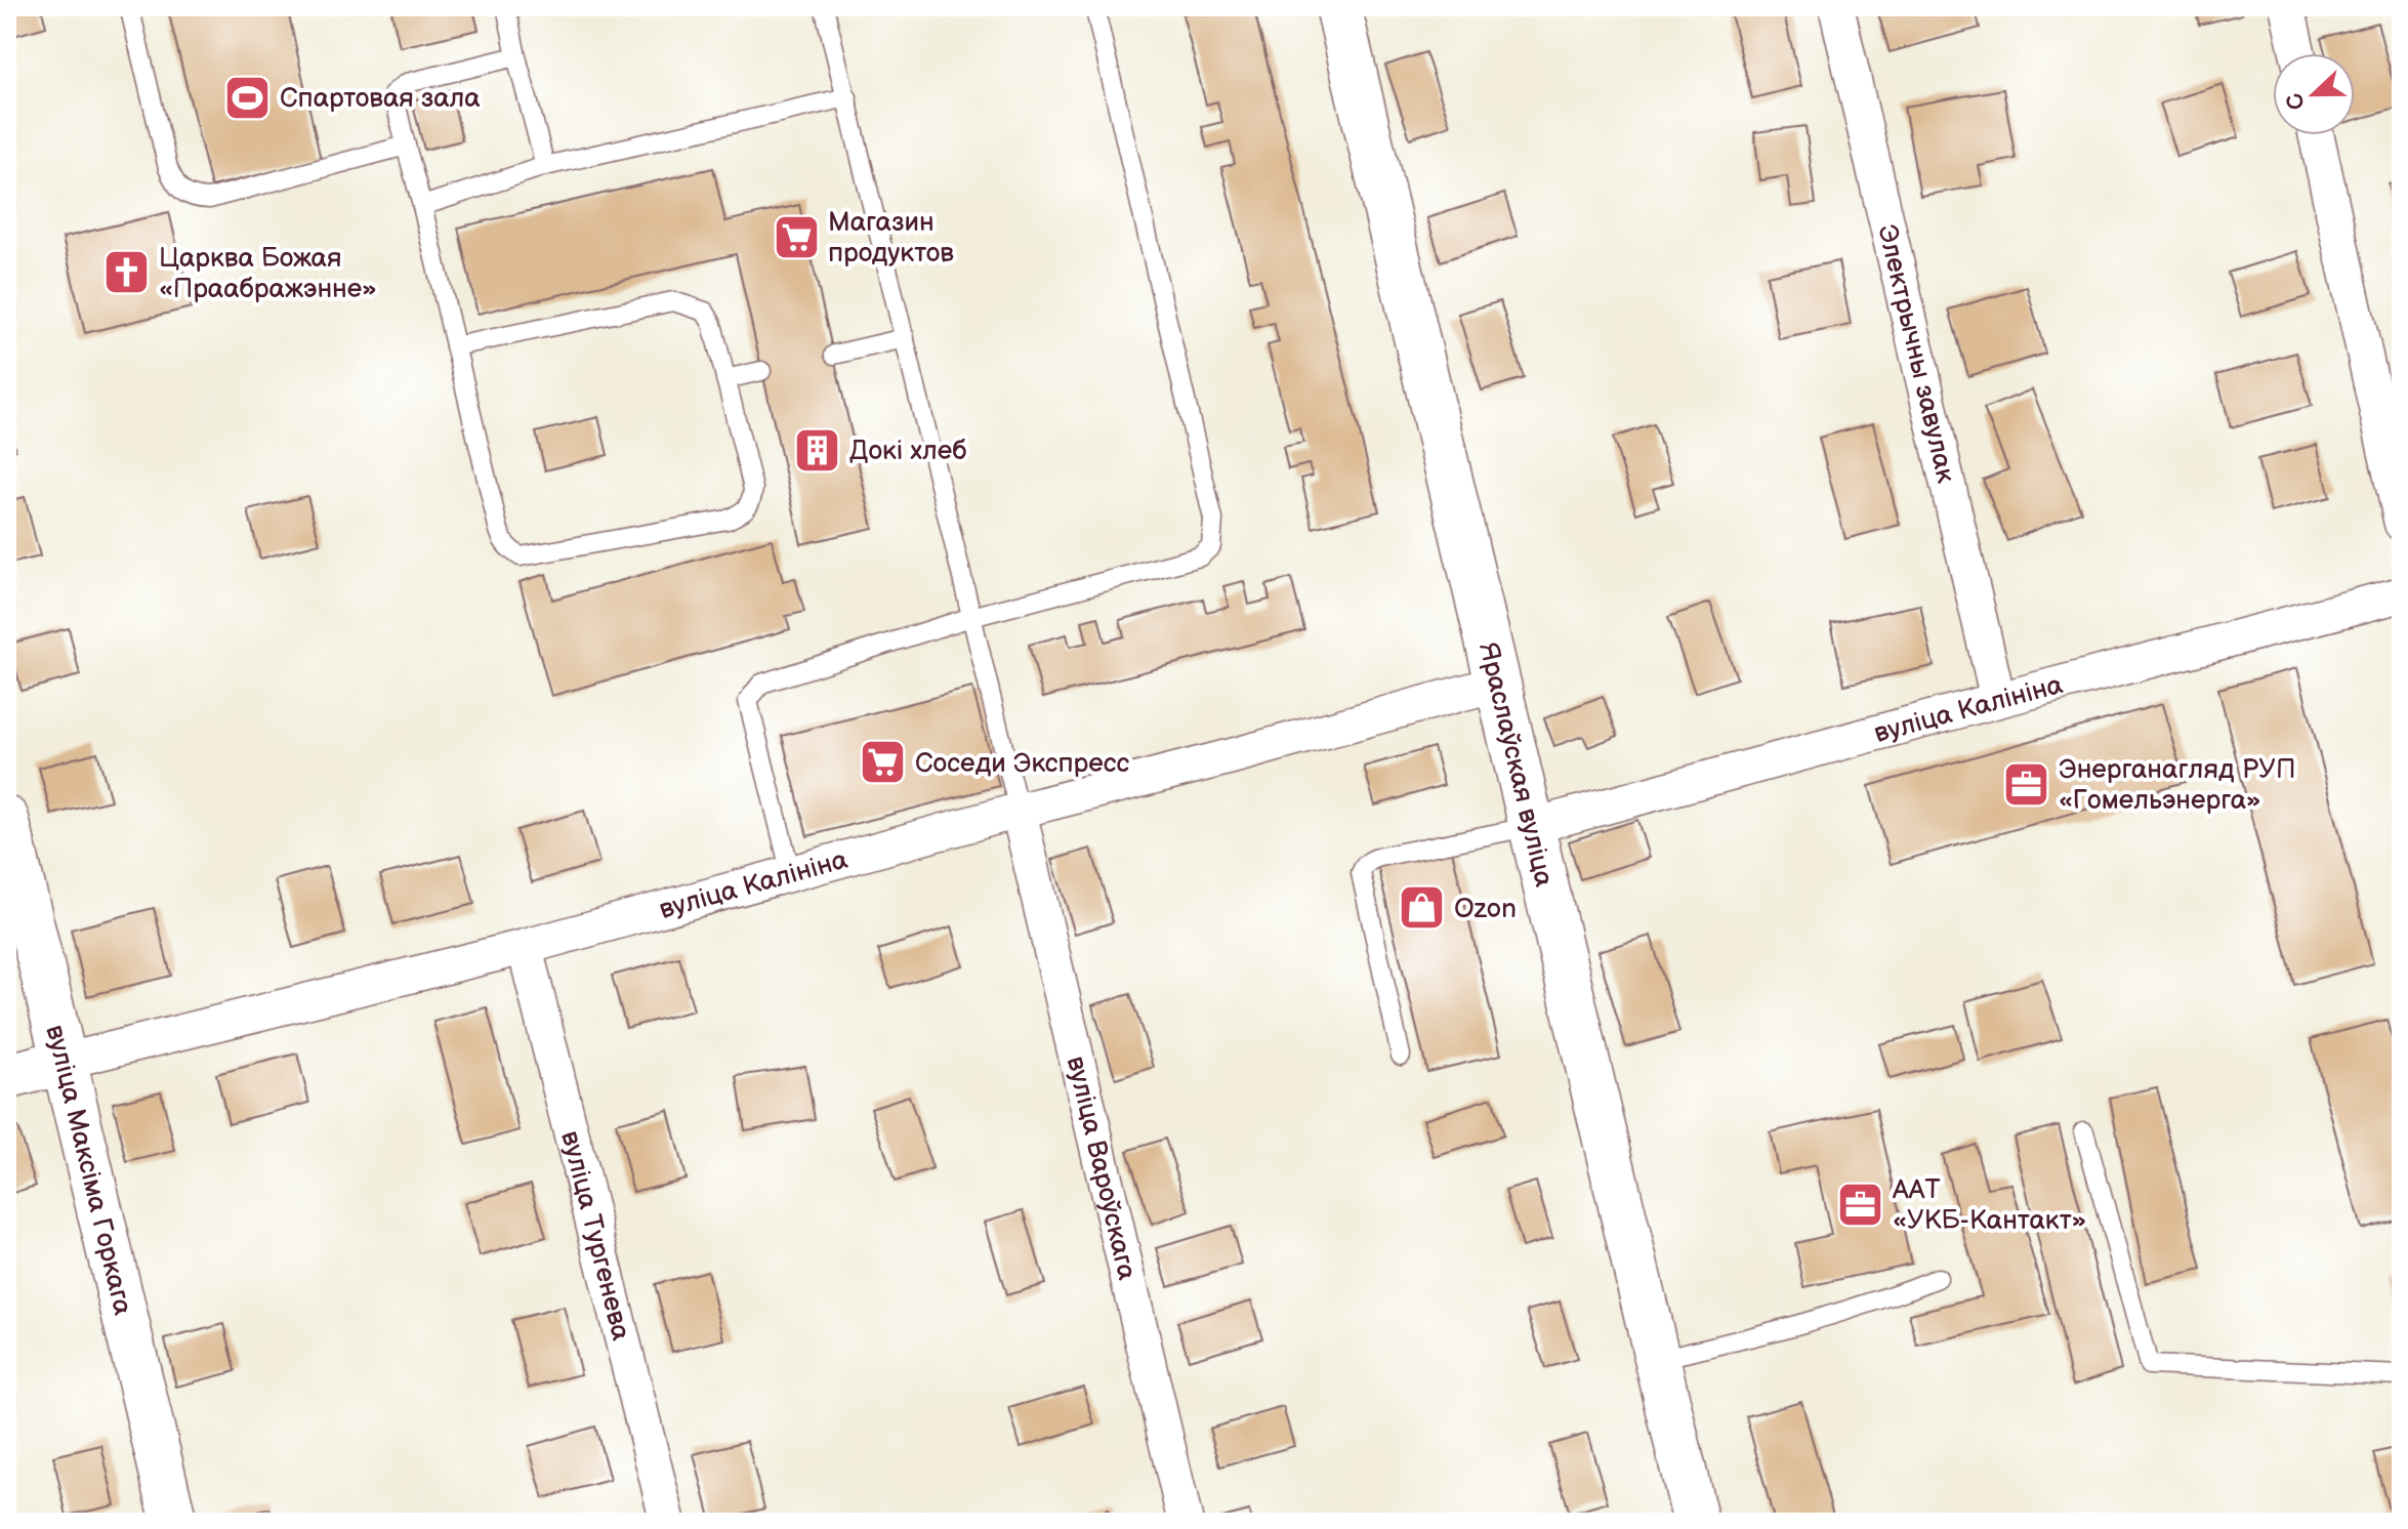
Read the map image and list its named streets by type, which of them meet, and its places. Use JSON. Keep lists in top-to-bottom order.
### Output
{
  "streets": {
    "street": [
      "Электрычны завулак",
      "вуліца Калініна",
      "Яраслаўская вуліца",
      "вуліца Вароўскага",
      "вуліца Максіма Горкага",
      "вуліца Тургенева"
    ]
  },
  "crossings": [
    ["Электрычны завулак", "вуліца Калініна"],
    ["вуліца Калініна", "Яраслаўская вуліца"],
    ["вуліца Калініна", "вуліца Вароўскага"],
    ["вуліца Калініна", "вуліца Максіма Горкага"],
    ["вуліца Калініна", "вуліца Тургенева"]
  ],
  "places": {
    "sports": ["Спартовая зала"],
    "supermarket": ["Магазин продуктов", "Соседи Экспресс"],
    "church": ["Царква Божая «Праабражэнне»"],
    "building": ["Докі хлеб"],
    "office": ["Энерганагляд РУП «Гомельэнерга»", "ААТ «УКБ-Кантакт»"],
    "shop": ["Ozon"]
  },
  "north": "left"
}
